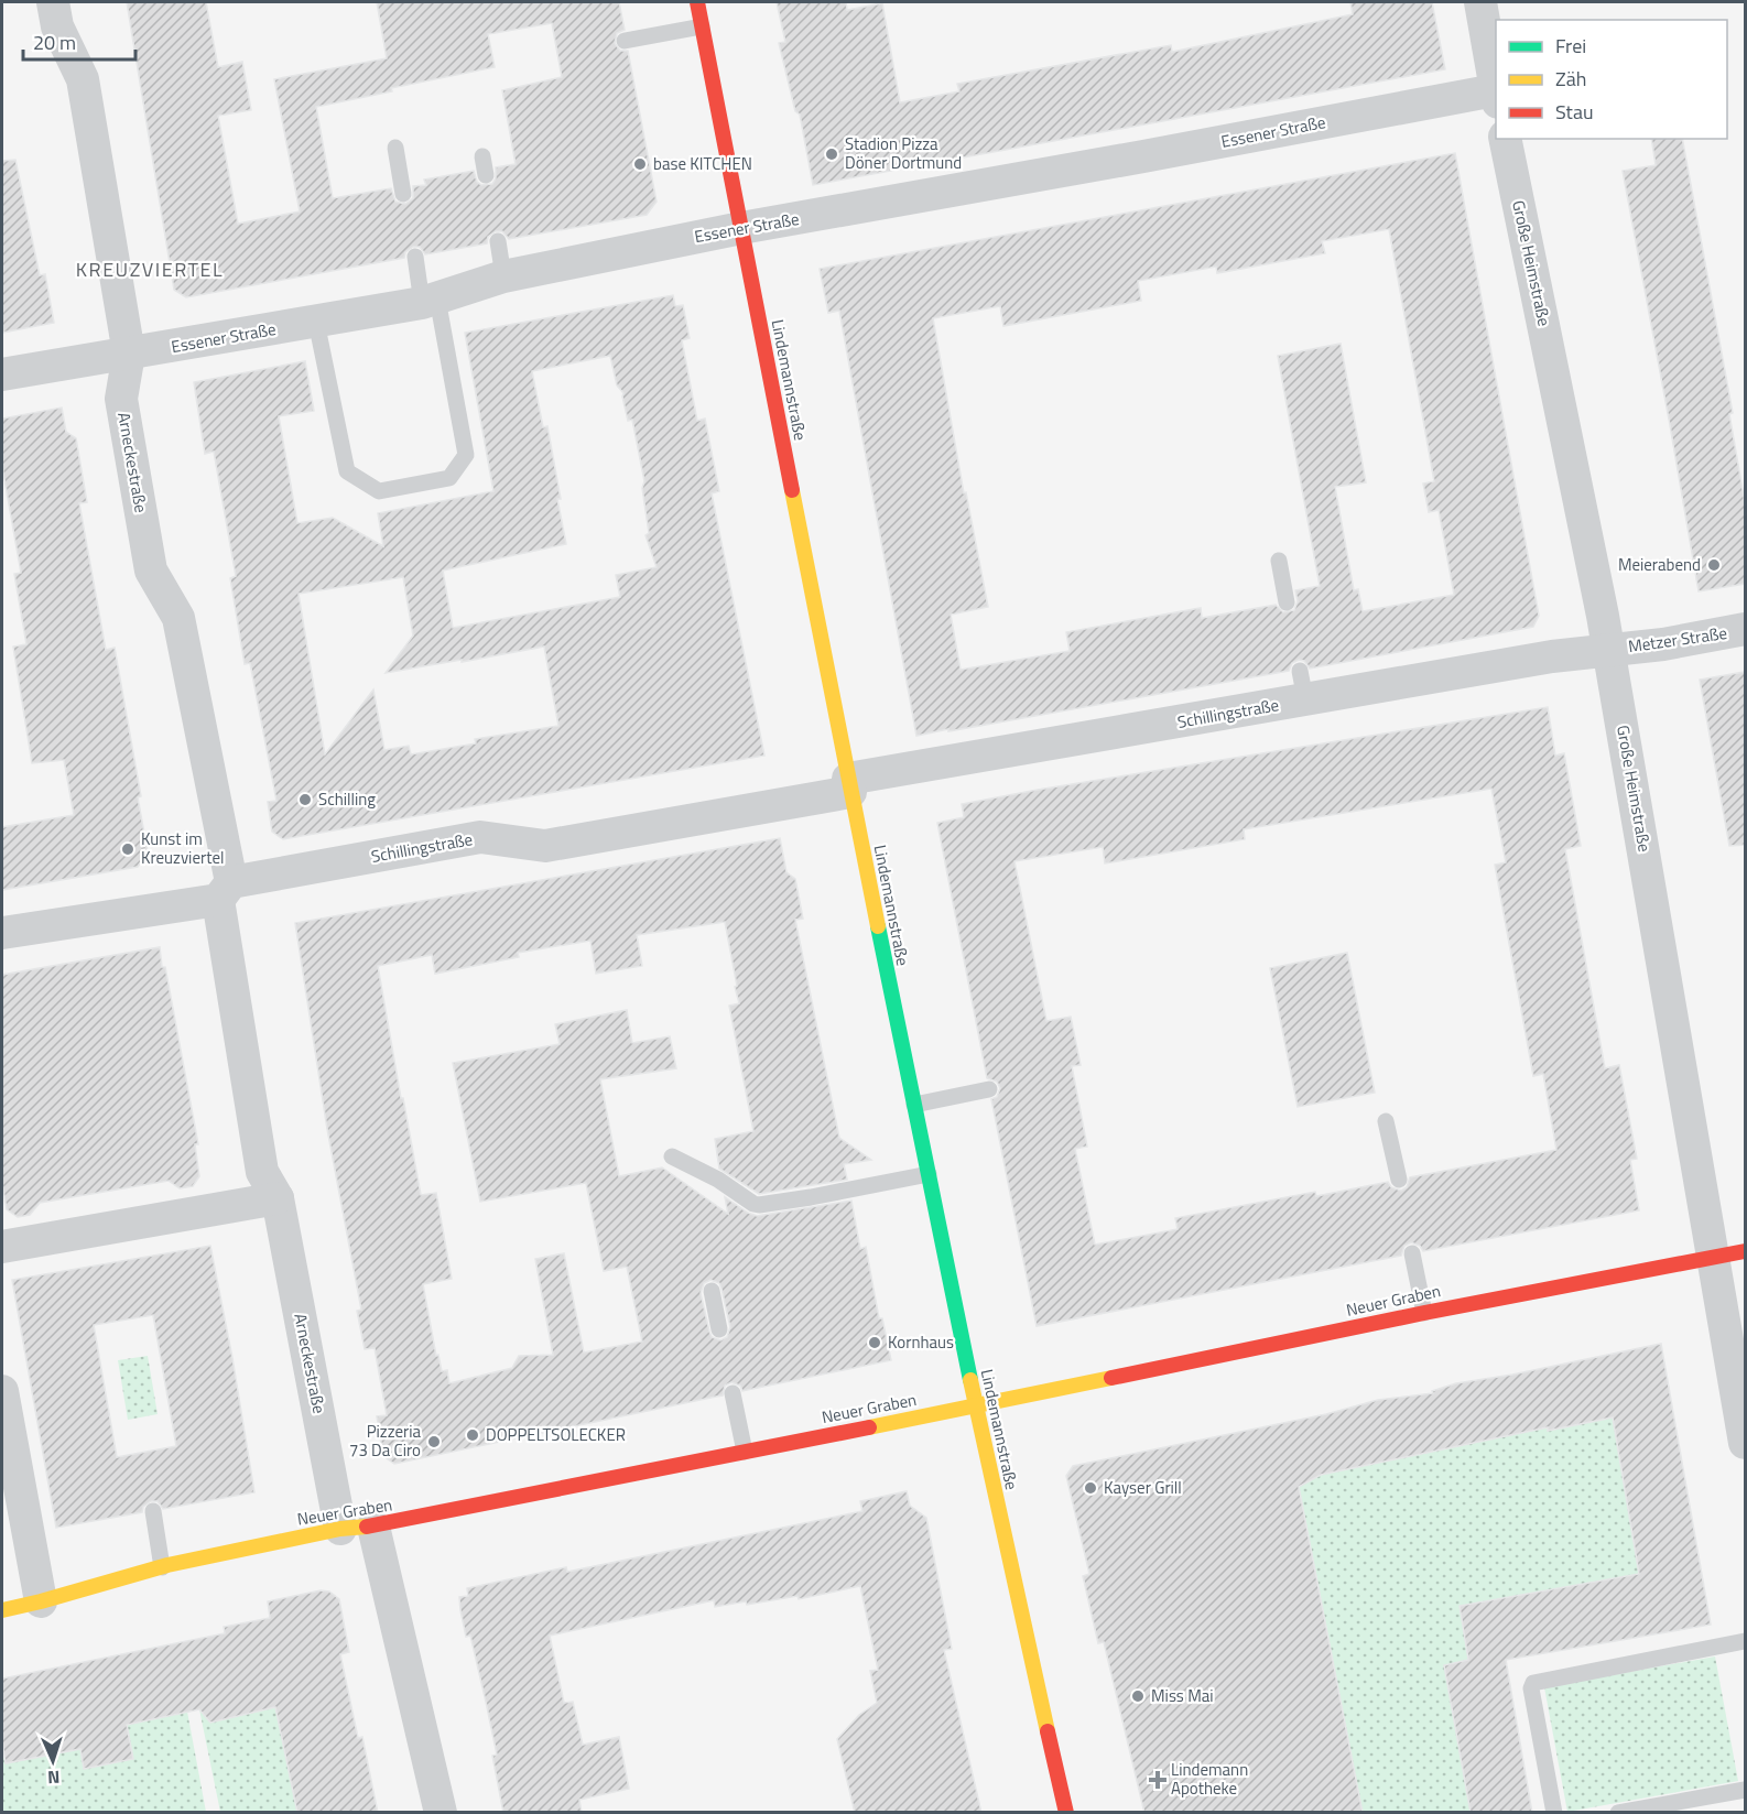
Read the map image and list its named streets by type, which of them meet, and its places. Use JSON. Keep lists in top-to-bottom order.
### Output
{
  "streets": {
    "main road": ["Lindemannstraße", "Neuer Graben"],
    "street": [
      "Essener Straße",
      "Große Heimstraße",
      "Arneckestraße",
      "Metzer Straße",
      "Schillingstraße"
    ]
  },
  "crossings": [
    ["Essener Straße", "Lindemannstraße"],
    ["Essener Straße", "Arneckestraße"],
    ["Große Heimstraße", "Metzer Straße"],
    ["Große Heimstraße", "Schillingstraße"],
    ["Große Heimstraße", "Neuer Graben"],
    ["Lindemannstraße", "Schillingstraße"],
    ["Lindemannstraße", "Neuer Graben"],
    ["Arneckestraße", "Schillingstraße"],
    ["Arneckestraße", "Neuer Graben"],
    ["Metzer Straße", "Schillingstraße"]
  ],
  "districts": ["KREUZVIERTEL"],
  "places": {
    "other": [
      "Stadion Pizza Döner Dortmund",
      "base KITCHEN",
      "Meierabend",
      "Schilling",
      "Kunst im Kreuzviertel",
      "Kornhaus",
      "DOPPELTSOLECKER",
      "Pizzeria 73 Da Ciro",
      "Kayser Grill",
      "Miss Mai"
    ],
    "health": ["Lindemann Apotheke"]
  },
  "legend": ["Frei", "Zäh", "Stau"],
  "scale_bar": "20 m",
  "north": "bottom"
}
